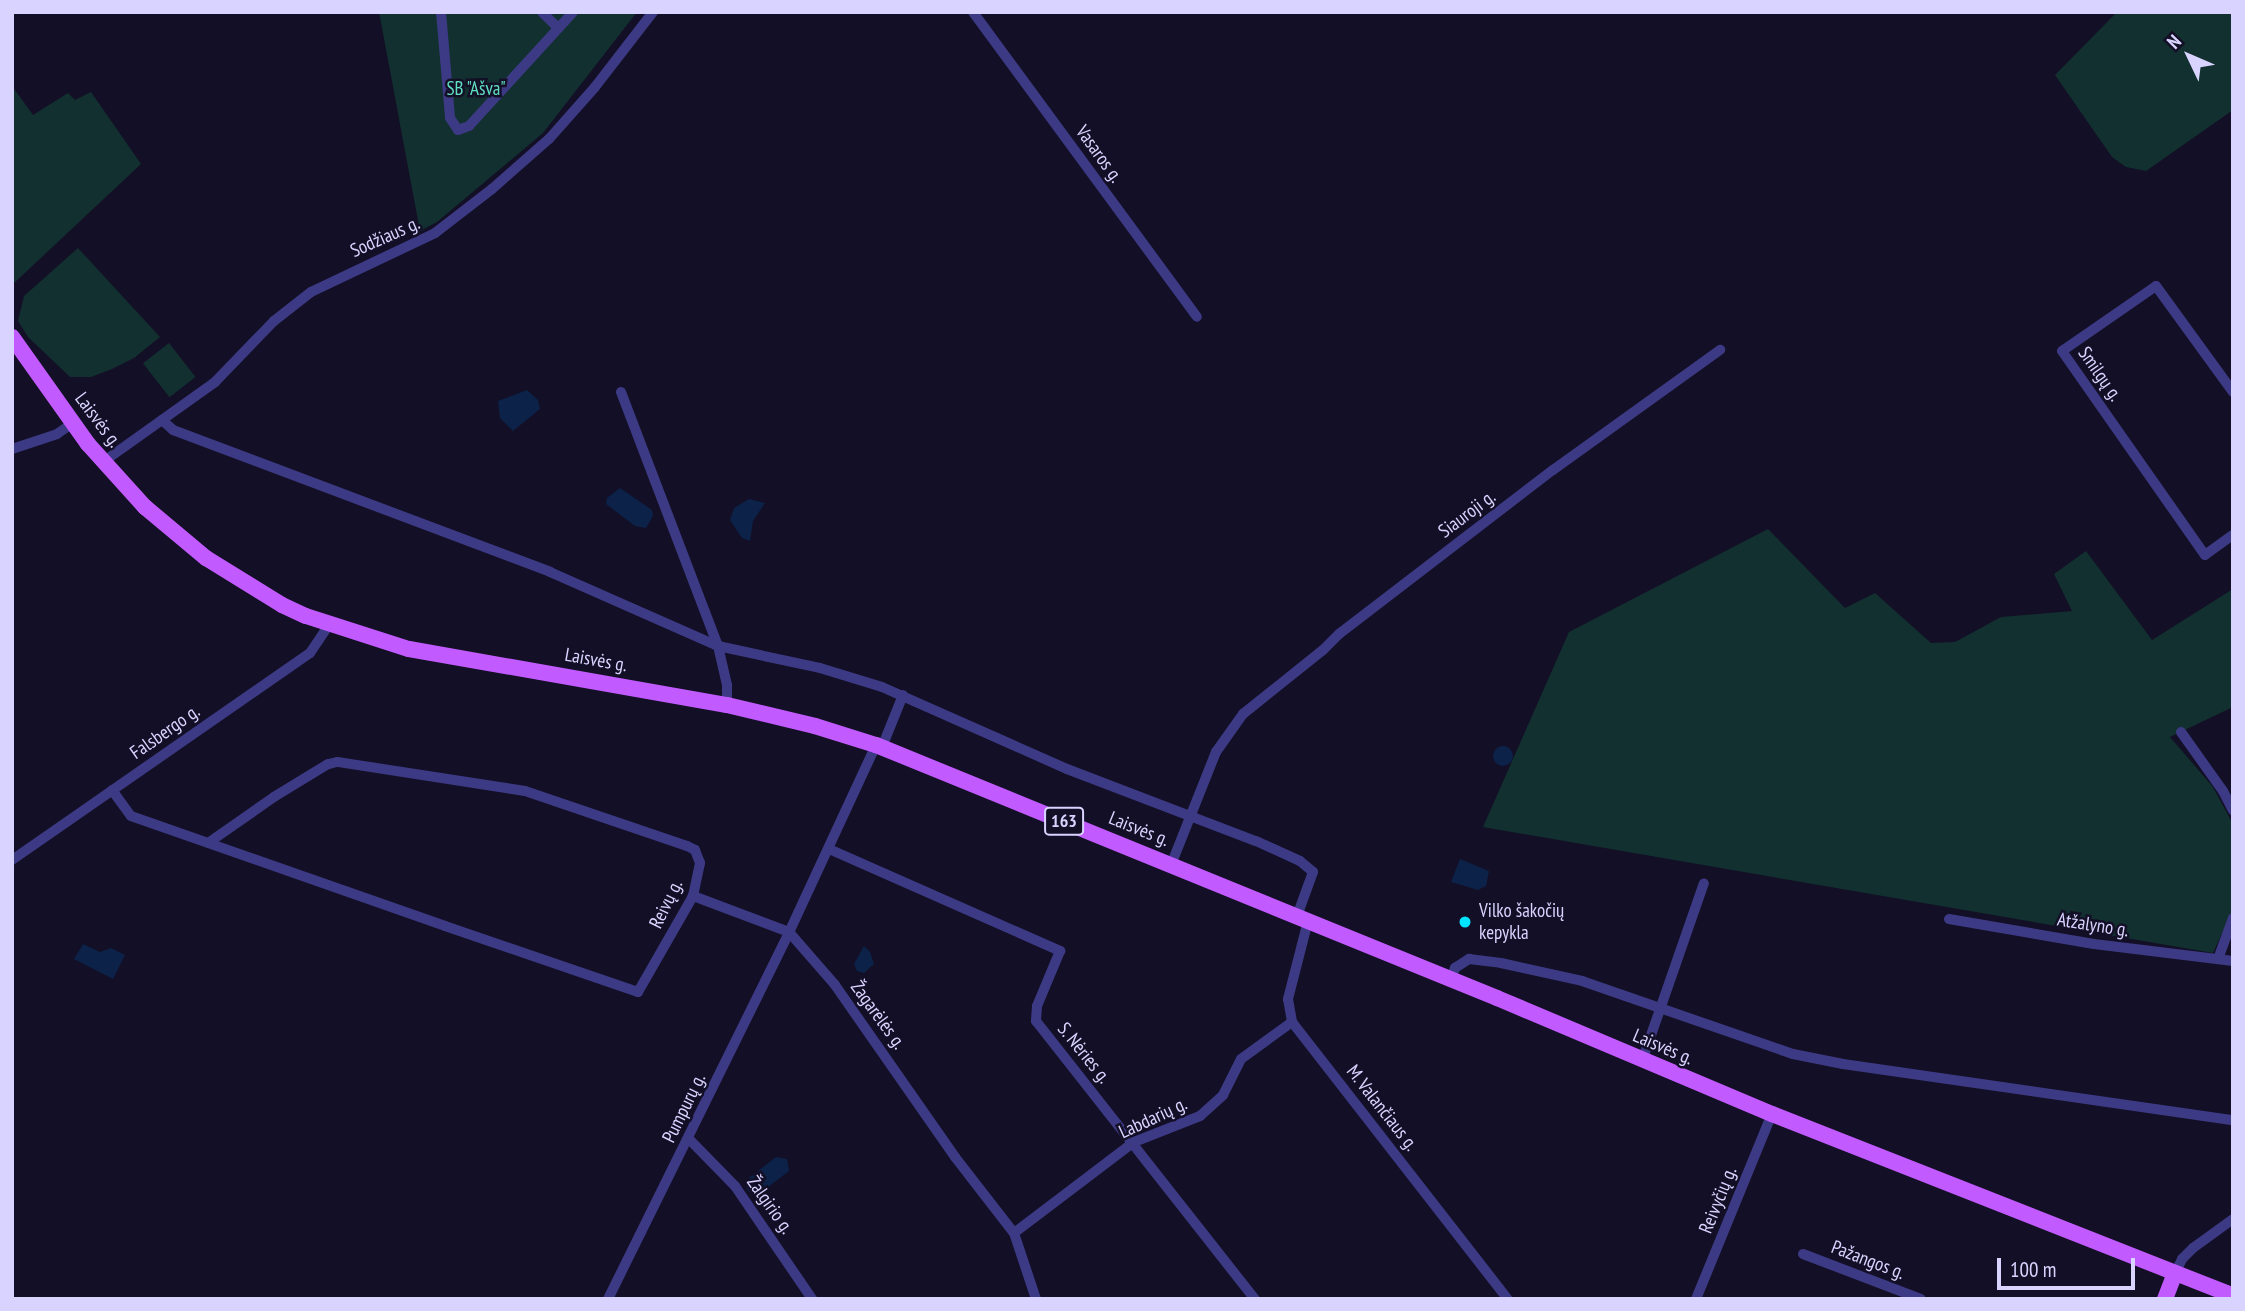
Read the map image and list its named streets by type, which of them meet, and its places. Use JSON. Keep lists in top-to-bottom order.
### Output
{
  "streets": {
    "main road": ["Laisvės g.", "163"],
    "street": [
      "Vasaros g.",
      "Sodžiaus g.",
      "Smilgų g.",
      "Siauroji g.",
      "Falsbergo g.",
      "Reivų g.",
      "Atžalyno g.",
      "Žagarėlės g.",
      "S. Nėries g.",
      "Pumpurų g.",
      "M. Valančiaus g.",
      "Labdarių g.",
      "Reivyčių g.",
      "Žalgirio g.",
      "Pažangos g."
    ]
  },
  "crossings": [
    ["Sodžiaus g.", "Laisvės g."],
    ["Laisvės g.", "Siauroji g."],
    ["Laisvės g.", "Falsbergo g."],
    ["Laisvės g.", "Reivyčių g."],
    ["Falsbergo g.", "Reivų g."],
    ["Žagarėlės g.", "Pumpurų g."],
    ["Žagarėlės g.", "Labdarių g."],
    ["S. Nėries g.", "Labdarių g."],
    ["Pumpurų g.", "Žalgirio g."],
    ["M. Valančiaus g.", "Labdarių g."]
  ],
  "parks": ["SB \"Ašva\""],
  "places": ["Vilko šakočių kepykla"],
  "scale_bar": "100 m",
  "north": "top left"
}
